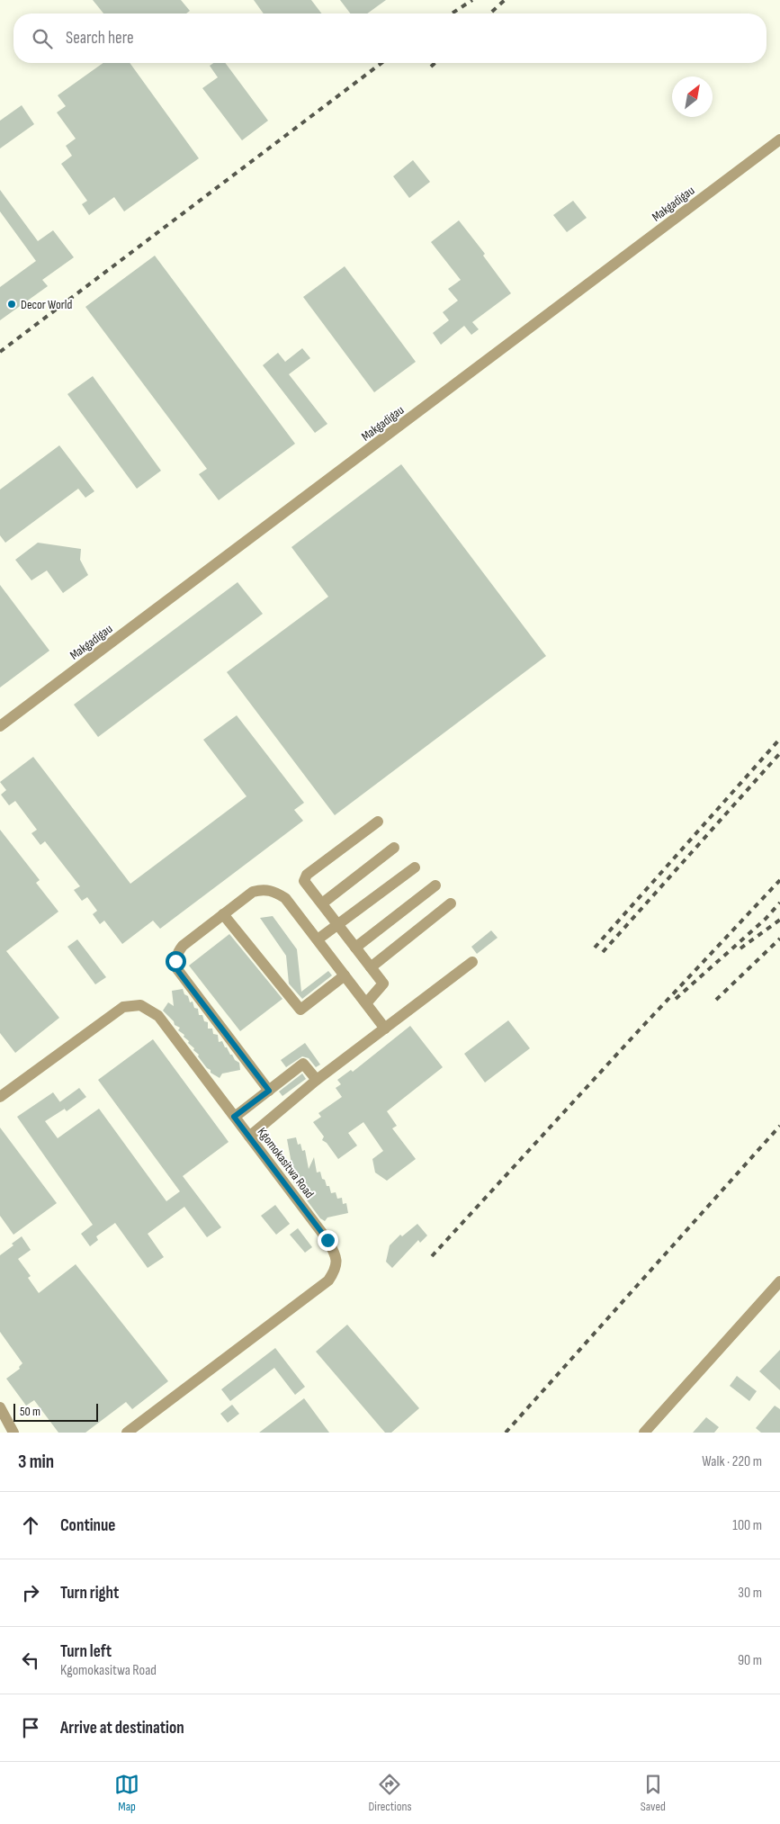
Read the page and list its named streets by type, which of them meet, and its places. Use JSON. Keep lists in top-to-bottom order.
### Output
{
  "streets": {
    "street": ["Makgadigau", "Kgomokasitwa Road"]
  },
  "places": ["Decor World"],
  "scale_bar": "50 m",
  "north": "top right",
  "page": {
    "search": "Search here",
    "scale": "50 m",
    "heading": ["3 min", "Walk · 220 m"],
    "list": [
      ["Continue", "100 m"],
      ["Turn right", "30 m"],
      ["Turn left", "Kgomokasitwa Road", "90 m"],
      "Arrive at destination"
    ],
    "nav": ["Map", "Directions", "Saved"]
  }
}
